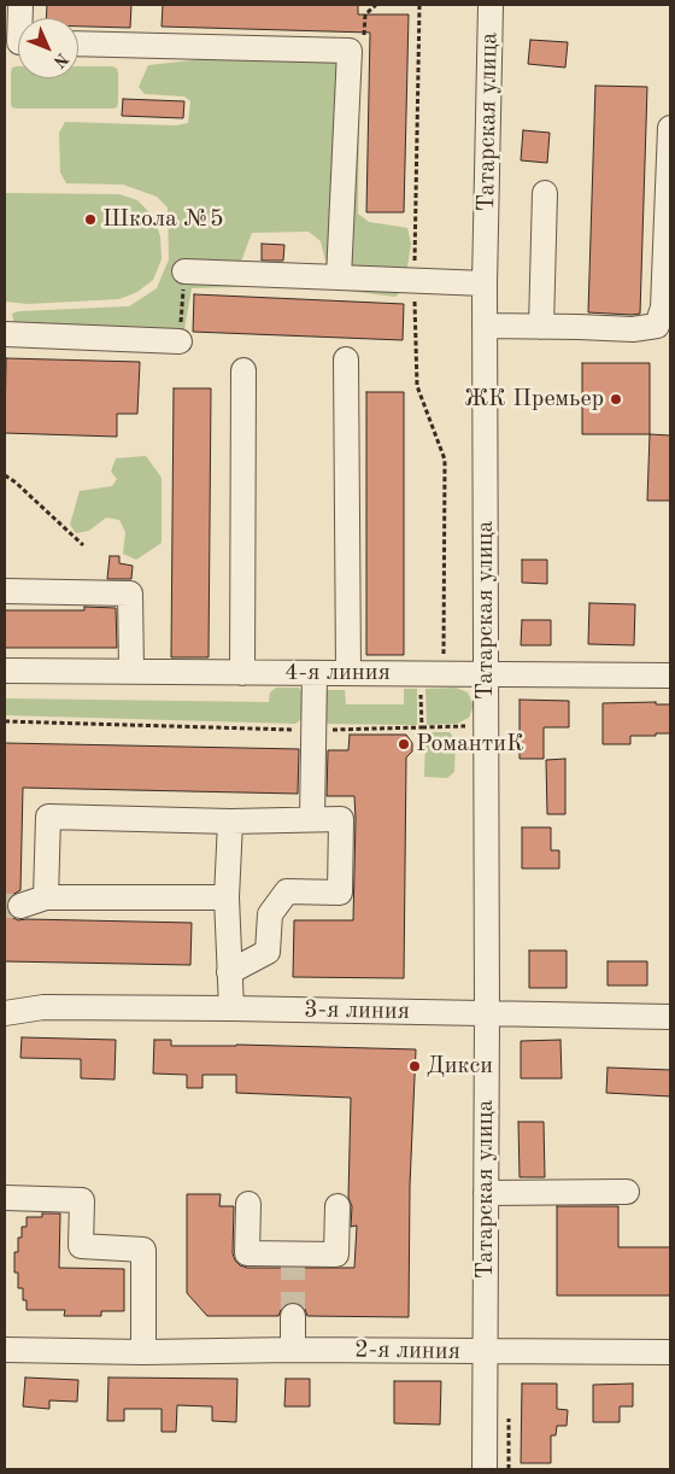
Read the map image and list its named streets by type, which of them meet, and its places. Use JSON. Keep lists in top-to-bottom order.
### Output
{
  "streets": {
    "street": [
      "Татарская улица",
      "4-я линия",
      "3-я линия",
      "2-я линия"
    ]
  },
  "crossings": [
    ["Татарская улица", "4-я линия"],
    ["Татарская улица", "3-я линия"],
    ["Татарская улица", "2-я линия"]
  ],
  "places": [
    "Школа №5",
    "ЖК Премьер",
    "РомантиК",
    "Дикси"
  ],
  "north": "bottom right"
}
